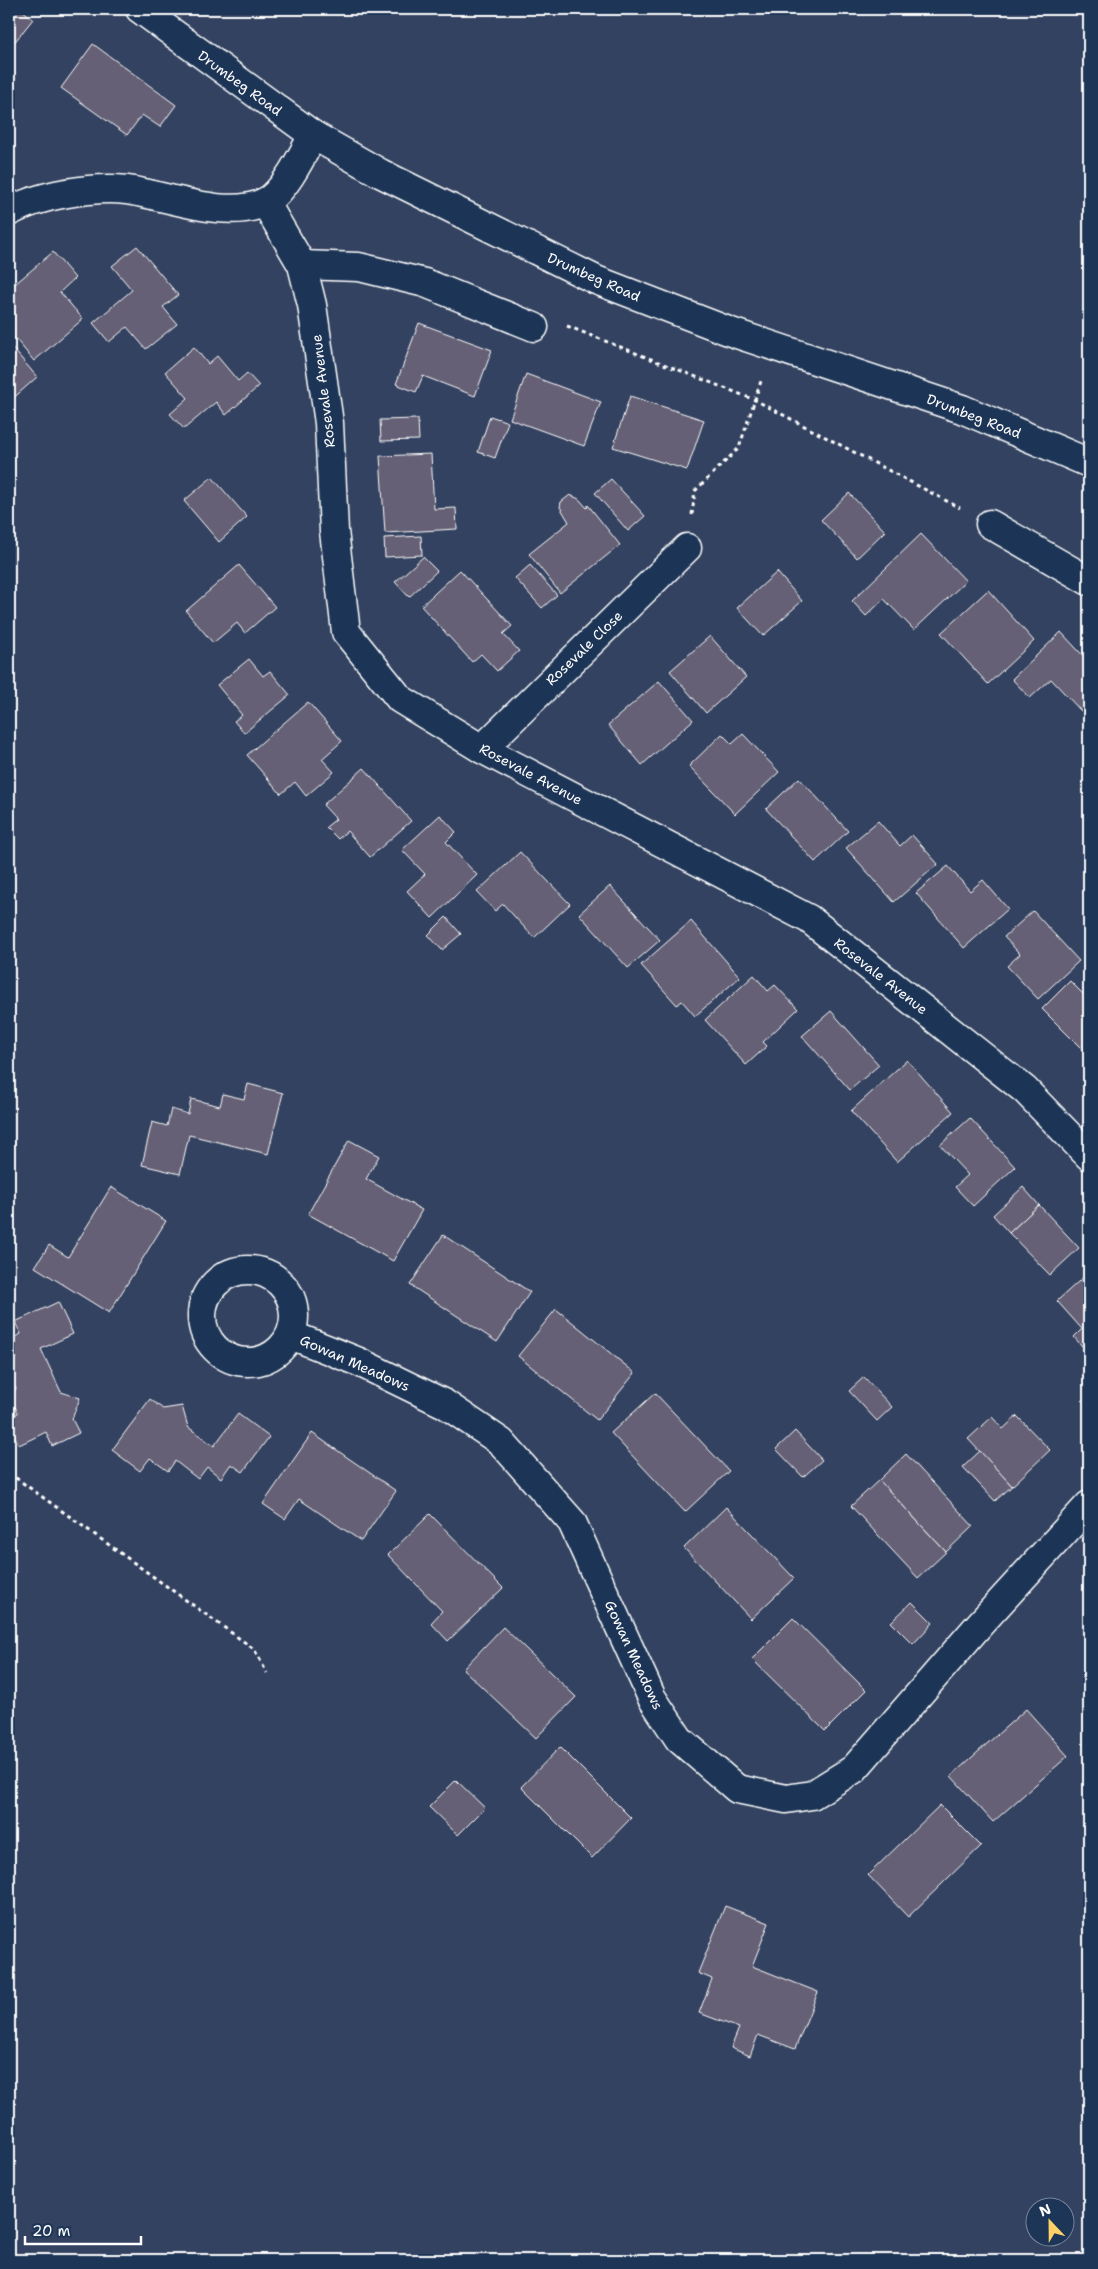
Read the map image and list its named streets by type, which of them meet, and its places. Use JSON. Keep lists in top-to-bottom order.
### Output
{
  "streets": {
    "street": [
      "Drumbeg Road",
      "Rosevale Avenue",
      "Rosevale Close",
      "Gowan Meadows"
    ]
  },
  "crossings": [
    ["Rosevale Avenue", "Rosevale Close"]
  ],
  "scale_bar": "20 m",
  "north": "top"
}
